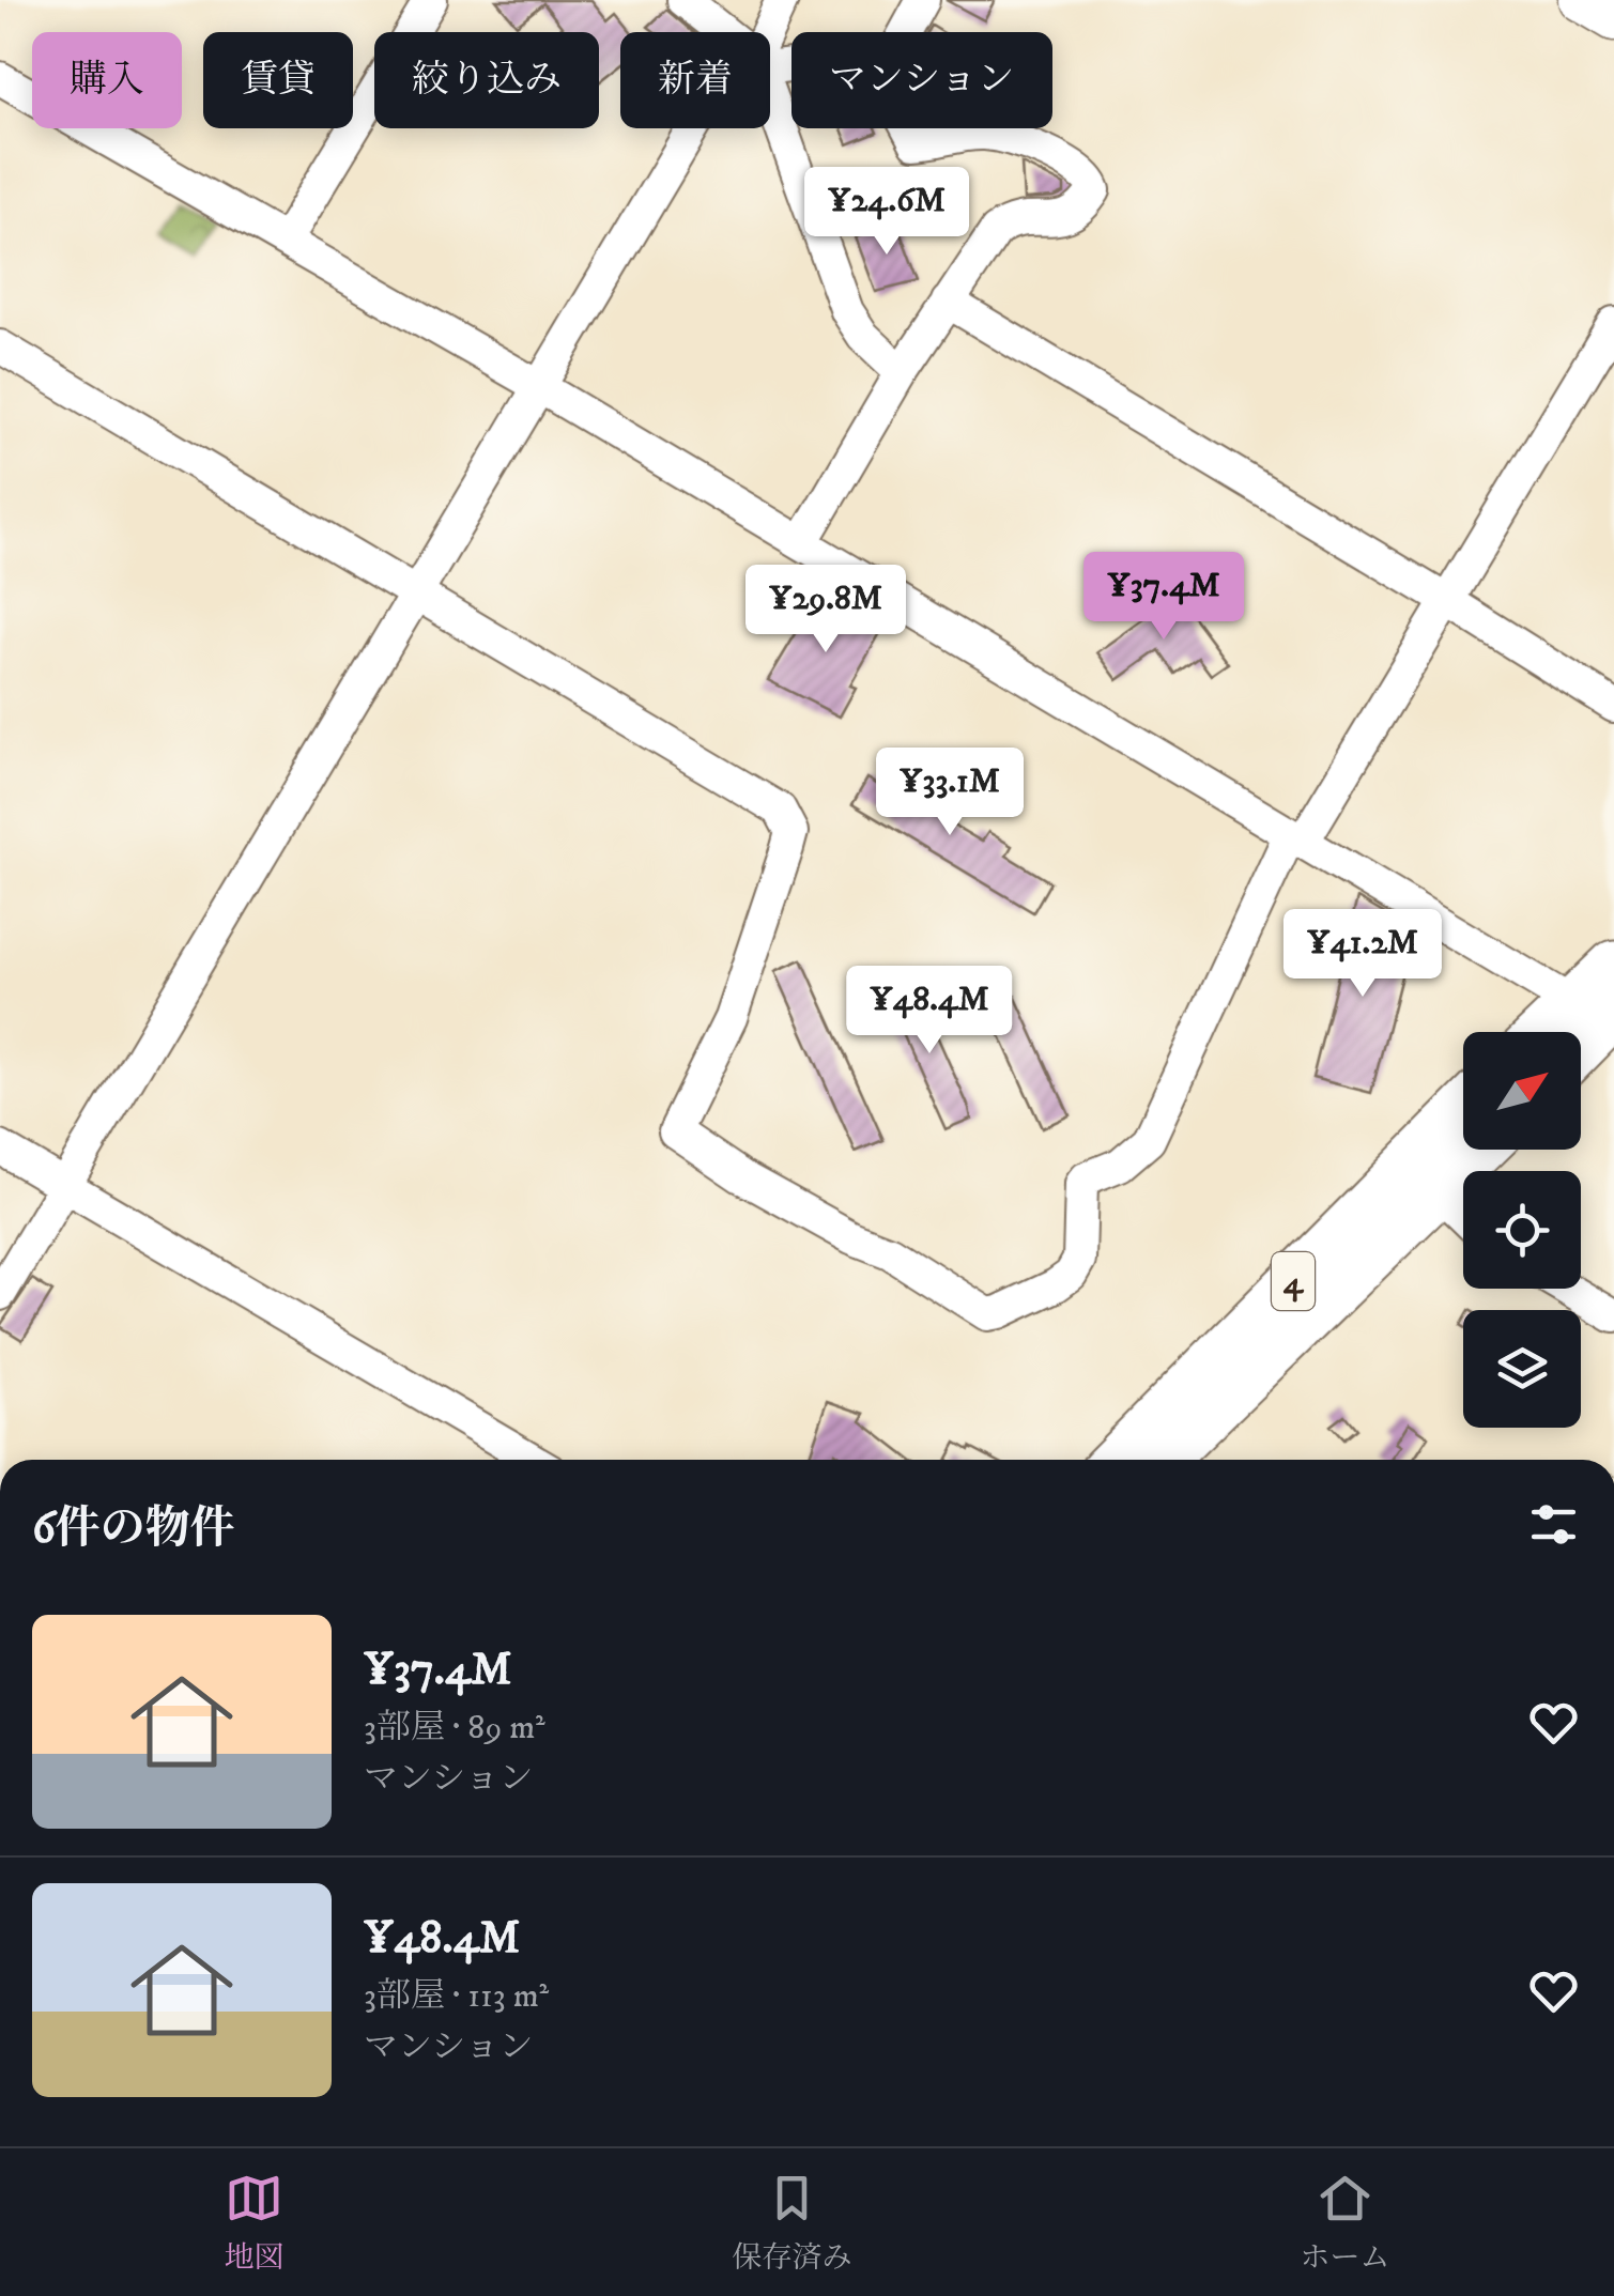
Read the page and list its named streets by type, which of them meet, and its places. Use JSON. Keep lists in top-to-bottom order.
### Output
{
  "streets": {
    "highway": ["4"]
  },
  "north": "top right",
  "page": {
    "chip": [
      "購入",
      "賃貸",
      "絞り込み",
      "新着",
      "マンション"
    ],
    "price": [
      "¥24.6M",
      "¥37.4M",
      "¥29.8M",
      "¥33.1M",
      "¥41.2M",
      "¥48.4M"
    ],
    "heading": "6件の物件",
    "list": [
      {
        "name": "¥37.4M",
        "note": "3部屋 · 89 m² · マンション"
      },
      {
        "name": "¥48.4M",
        "note": "3部屋 · 113 m² · マンション"
      }
    ],
    "tabs": ["地図", "保存済み", "ホーム"]
  }
}
